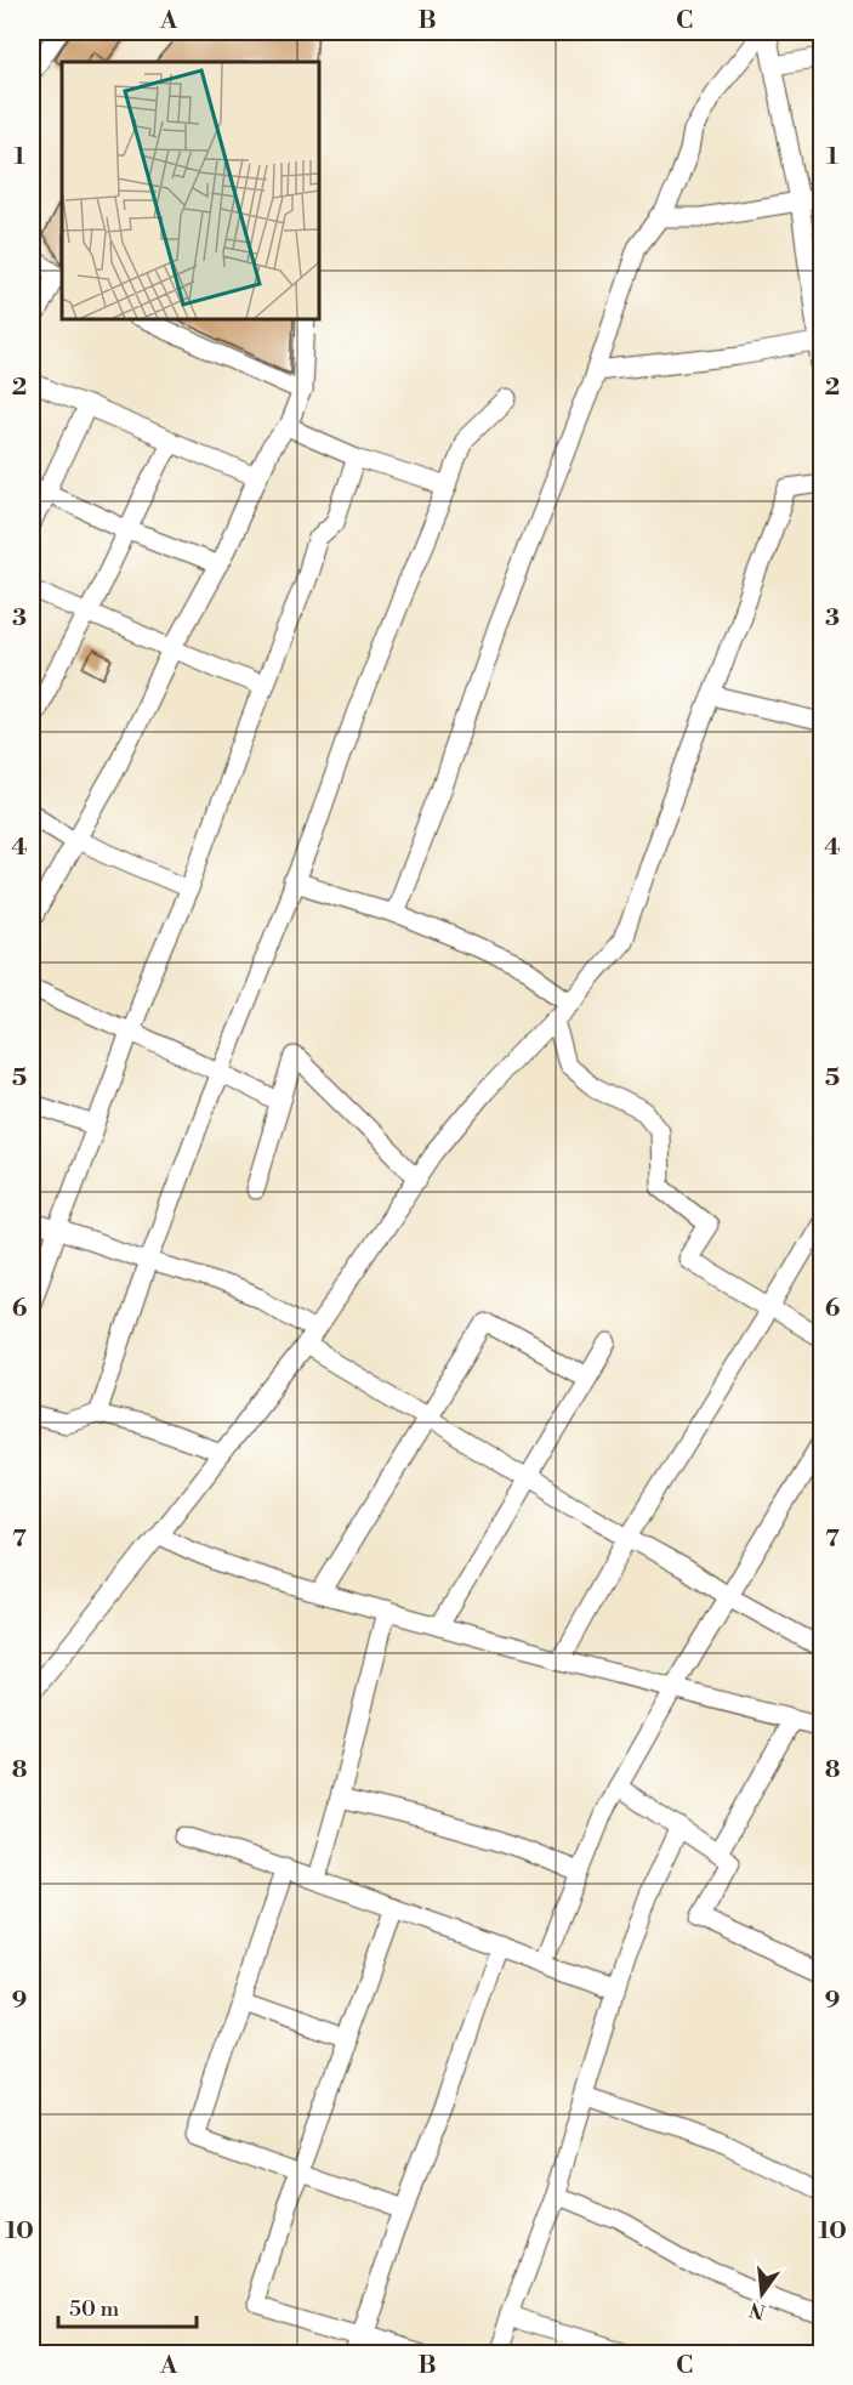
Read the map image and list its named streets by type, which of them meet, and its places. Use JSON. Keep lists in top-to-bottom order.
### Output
{
  "scale_bar": "50 m",
  "north": "bottom",
  "grid": {
    "columns": ["A", "B", "C"],
    "rows": [
      "1",
      "2",
      "3",
      "4",
      "5",
      "6",
      "7",
      "8",
      "9",
      "10"
    ]
  }
}
